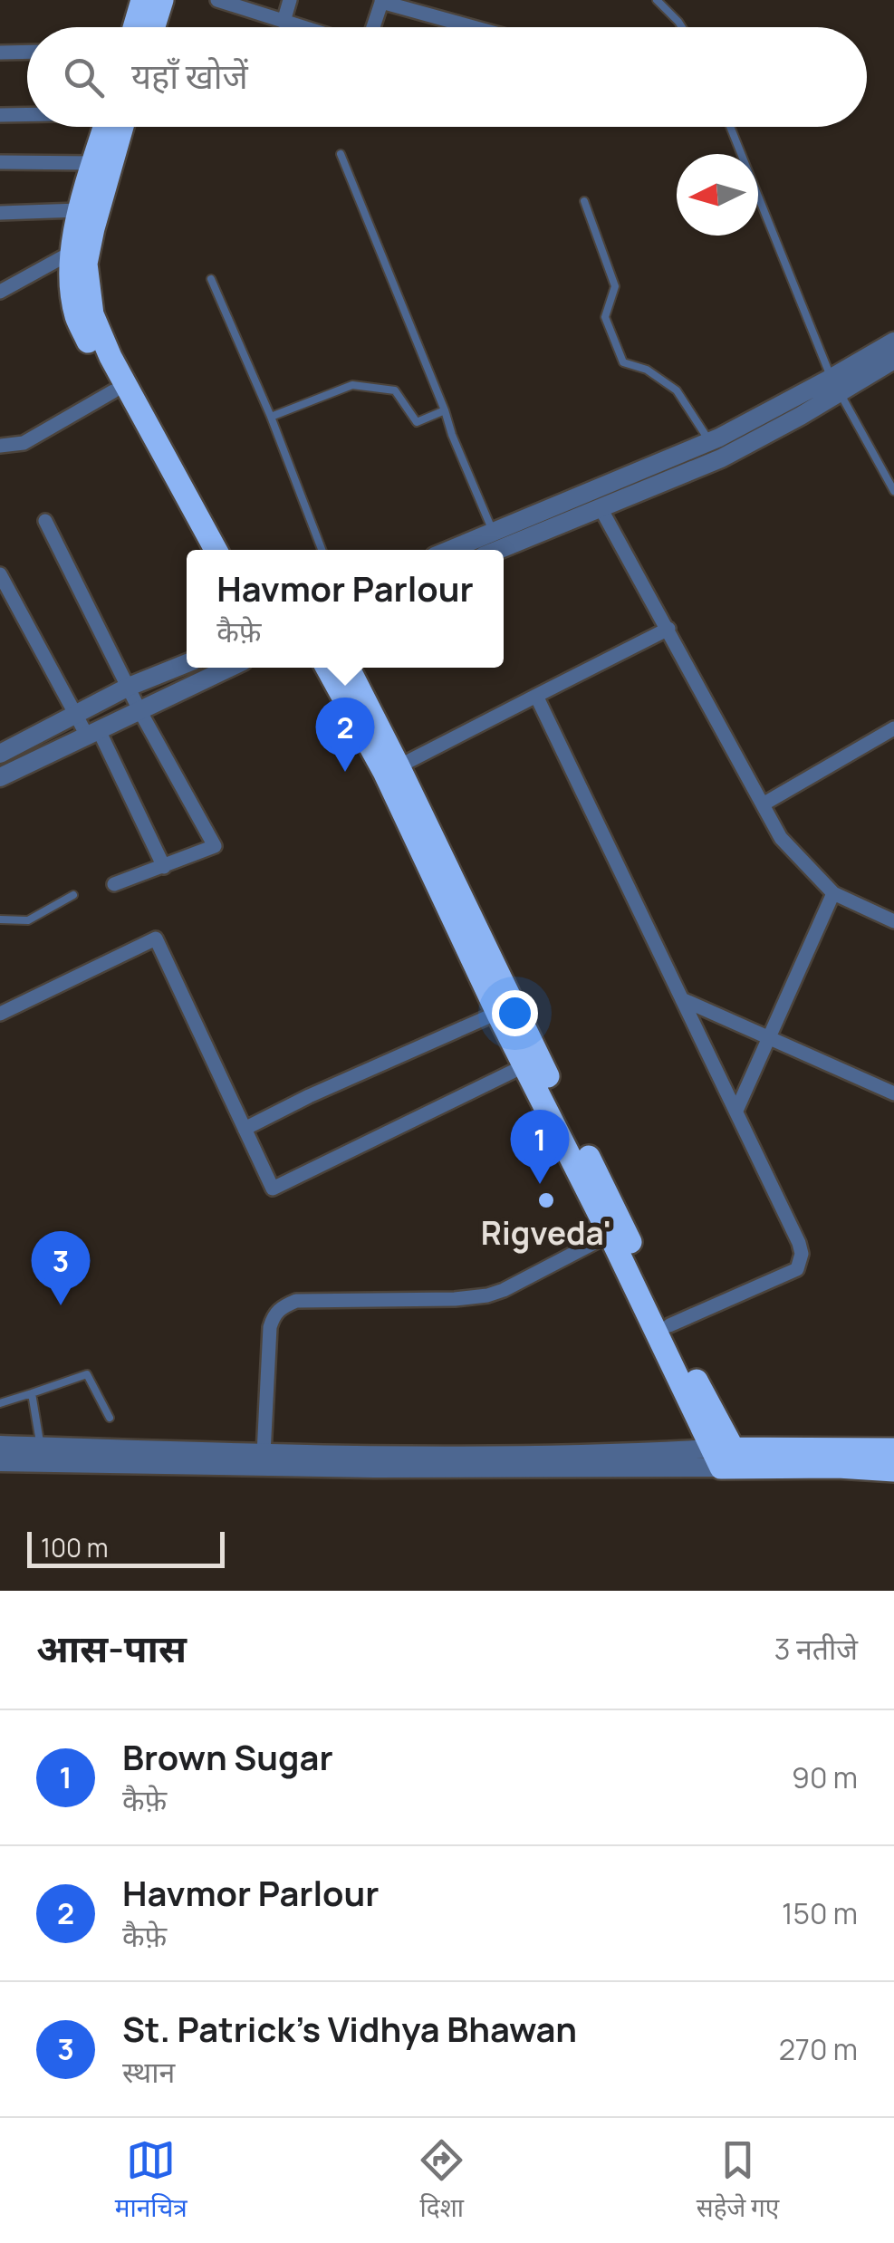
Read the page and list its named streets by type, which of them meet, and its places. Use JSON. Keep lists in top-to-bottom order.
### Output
{
  "places": ["Rigveda'"],
  "scale_bar": "100 m",
  "north": "left",
  "page": {
    "search": "यहाँ खोजें",
    "popup": ["Havmor Parlour", "कैफ़े"],
    "pins": ["2", "1", "3"],
    "scale": "100 m",
    "heading": ["आस-पास", "3 नतीजे"],
    "list": [
      {
        "mark": "1",
        "name": "Brown Sugar",
        "note": "कैफ़े",
        "value": "90 m"
      },
      {
        "mark": "2",
        "name": "Havmor Parlour",
        "note": "कैफ़े",
        "value": "150 m"
      },
      {
        "mark": "3",
        "name": "St. Patrick's Vidhya Bhawan",
        "note": "स्थान",
        "value": "270 m"
      }
    ],
    "nav": ["मानचित्र", "दिशा", "सहेजे गए"]
  }
}
